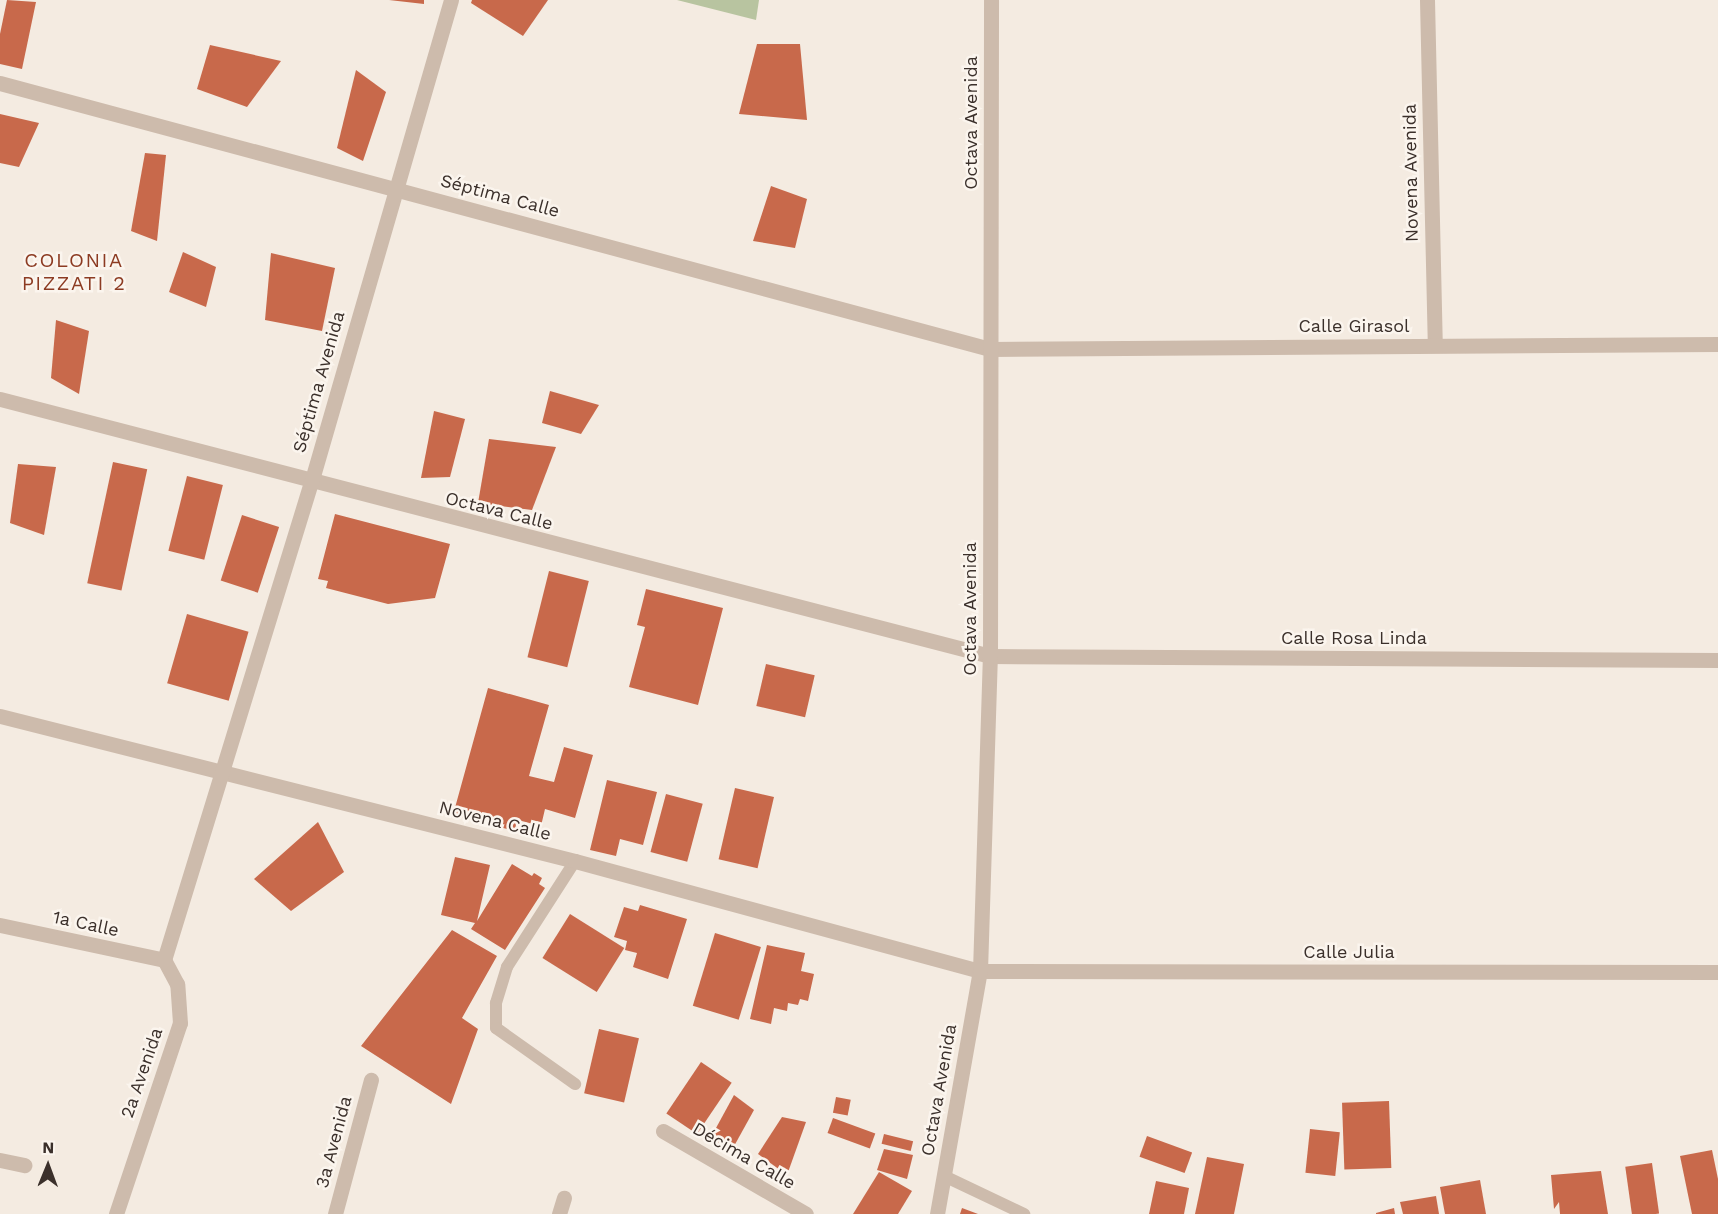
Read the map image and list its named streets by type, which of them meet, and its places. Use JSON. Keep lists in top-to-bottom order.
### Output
{
  "streets": {
    "street": [
      "Octava Avenida",
      "Novena Avenida",
      "Séptima Calle",
      "Calle Girasol",
      "Séptima Avenida",
      "Octava Calle",
      "Calle Rosa Linda",
      "Novena Calle",
      "1a Calle",
      "Calle Julia",
      "2a Avenida",
      "3a Avenida",
      "Décima Calle"
    ]
  },
  "crossings": [
    ["Octava Avenida", "Séptima Calle"],
    ["Octava Avenida", "Calle Girasol"],
    ["Octava Avenida", "Octava Calle"],
    ["Octava Avenida", "Calle Rosa Linda"],
    ["Octava Avenida", "Novena Calle"],
    ["Octava Avenida", "Calle Julia"],
    ["Novena Avenida", "Calle Girasol"],
    ["Séptima Calle", "Calle Girasol"],
    ["Séptima Calle", "Séptima Avenida"],
    ["Séptima Avenida", "Octava Calle"],
    ["Séptima Avenida", "Novena Calle"],
    ["Octava Calle", "Calle Rosa Linda"],
    ["Novena Calle", "Calle Julia"],
    ["1a Calle", "2a Avenida"]
  ],
  "districts": ["COLONIA PIZZATI 2"],
  "north": "top"
}
